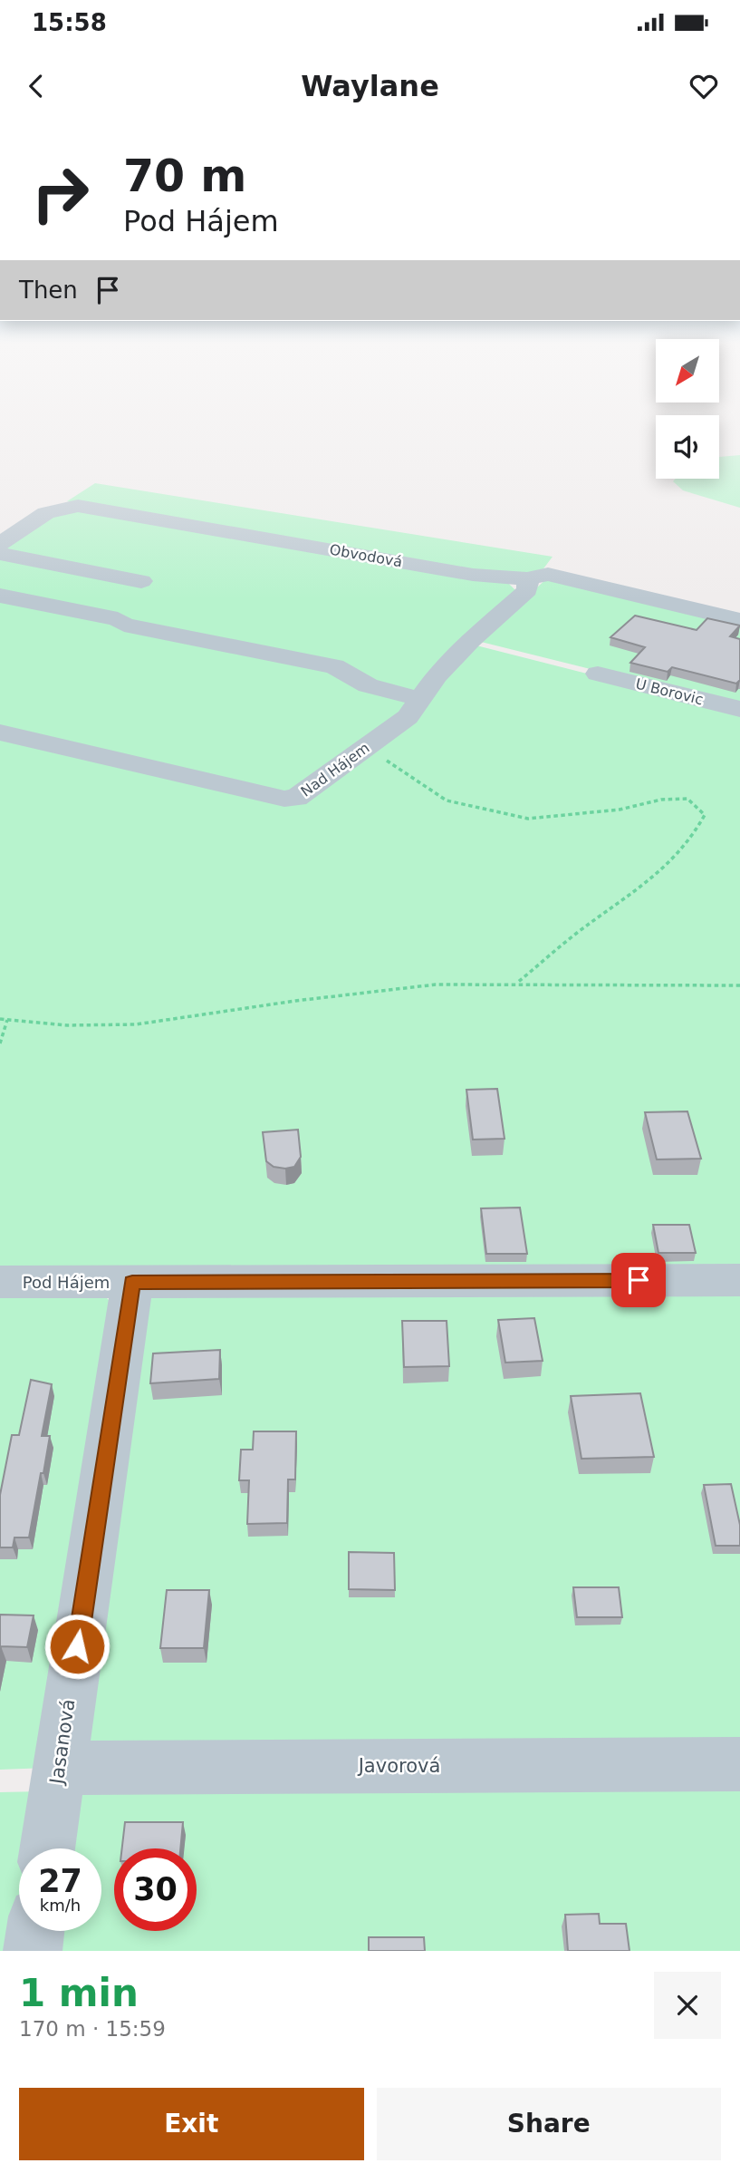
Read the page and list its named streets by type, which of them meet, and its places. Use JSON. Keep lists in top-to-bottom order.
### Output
{
  "streets": {
    "street": [
      "Obvodová",
      "U Borovic",
      "Nad Hájem",
      "Pod Hájem",
      "Jasanová",
      "Javorová"
    ]
  },
  "crossings": [
    ["Obvodová", "Nad Hájem"],
    ["Pod Hájem", "Jasanová"],
    ["Jasanová", "Javorová"]
  ],
  "north": "bottom left",
  "page": {
    "status": "15:58",
    "header": "Waylane",
    "turn": ["70 m", "Pod Hájem"],
    "then": "Then",
    "speed": "27 km/h",
    "limit": "30",
    "heading": ["1 min", "170 m · 15:59"],
    "buttons": ["Exit", "Share"]
  }
}
